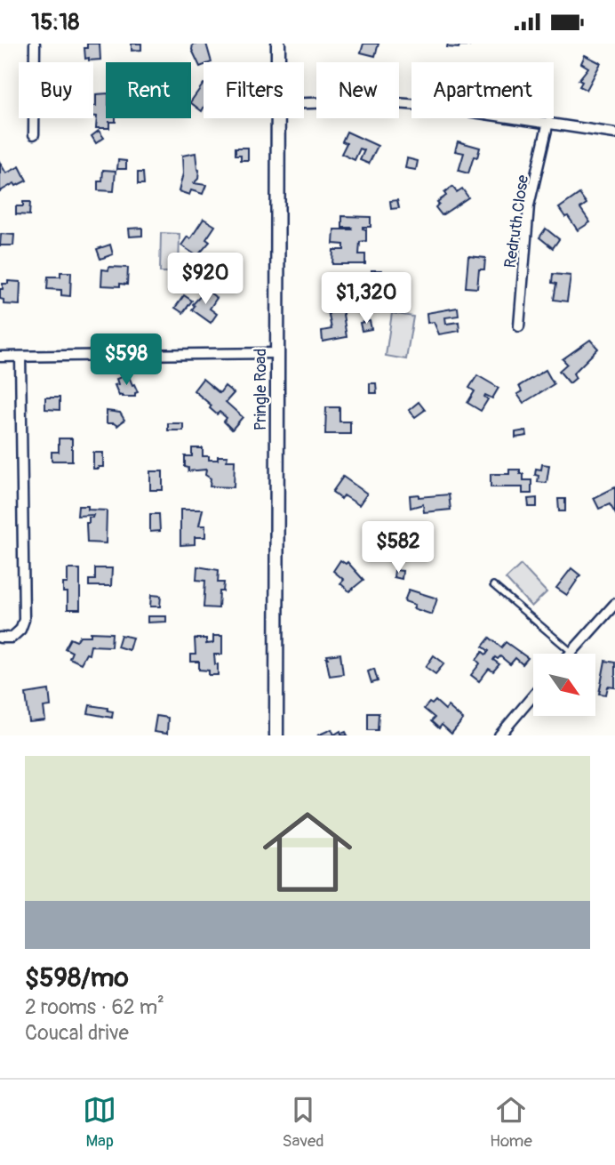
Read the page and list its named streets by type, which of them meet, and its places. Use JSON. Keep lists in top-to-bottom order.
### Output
{
  "streets": {
    "street": ["Redruth Close", "Pringle Road"]
  },
  "north": "bottom right",
  "page": {
    "status": "15:18",
    "chip": [
      "Buy",
      "Rent",
      "Filters",
      "New",
      "Apartment"
    ],
    "price": [
      "$920",
      "$1,320",
      "$598",
      "$582"
    ],
    "list": [
      {
        "name": "$598/mo",
        "note": "2 rooms · 62 m² · Coucal drive"
      }
    ],
    "tabs": ["Map", "Saved", "Home"]
  }
}
